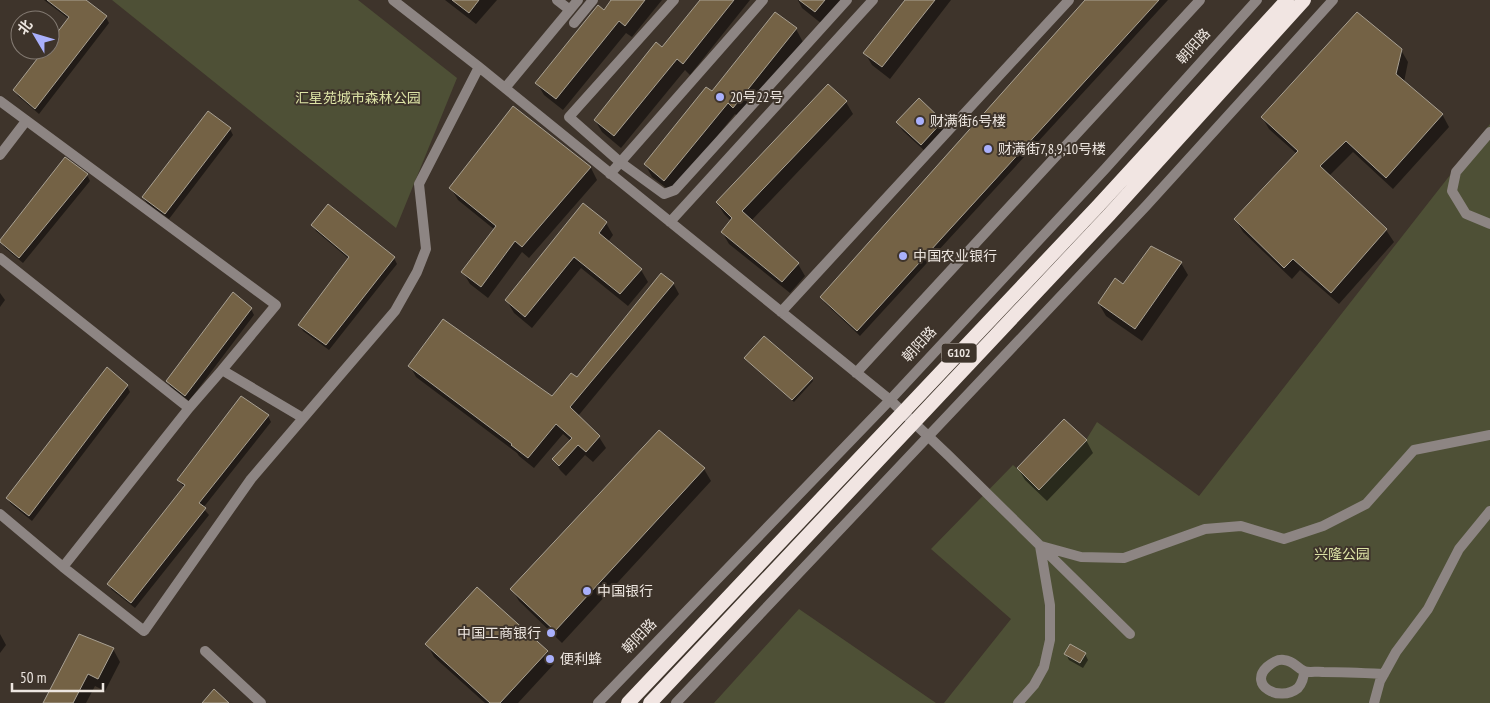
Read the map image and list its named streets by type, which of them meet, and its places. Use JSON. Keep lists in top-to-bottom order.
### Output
{
  "streets": {
    "highway": ["G102"],
    "street": ["朝阳路"]
  },
  "parks": ["汇星苑城市森林公园", "兴隆公园"],
  "places": [
    "20号22号",
    "财满街6号楼",
    "财满街7,8,9,10号楼",
    "中国农业银行",
    "中国银行",
    "中国工商银行",
    "便利蜂"
  ],
  "scale_bar": "50 m",
  "north": "top left"
}
